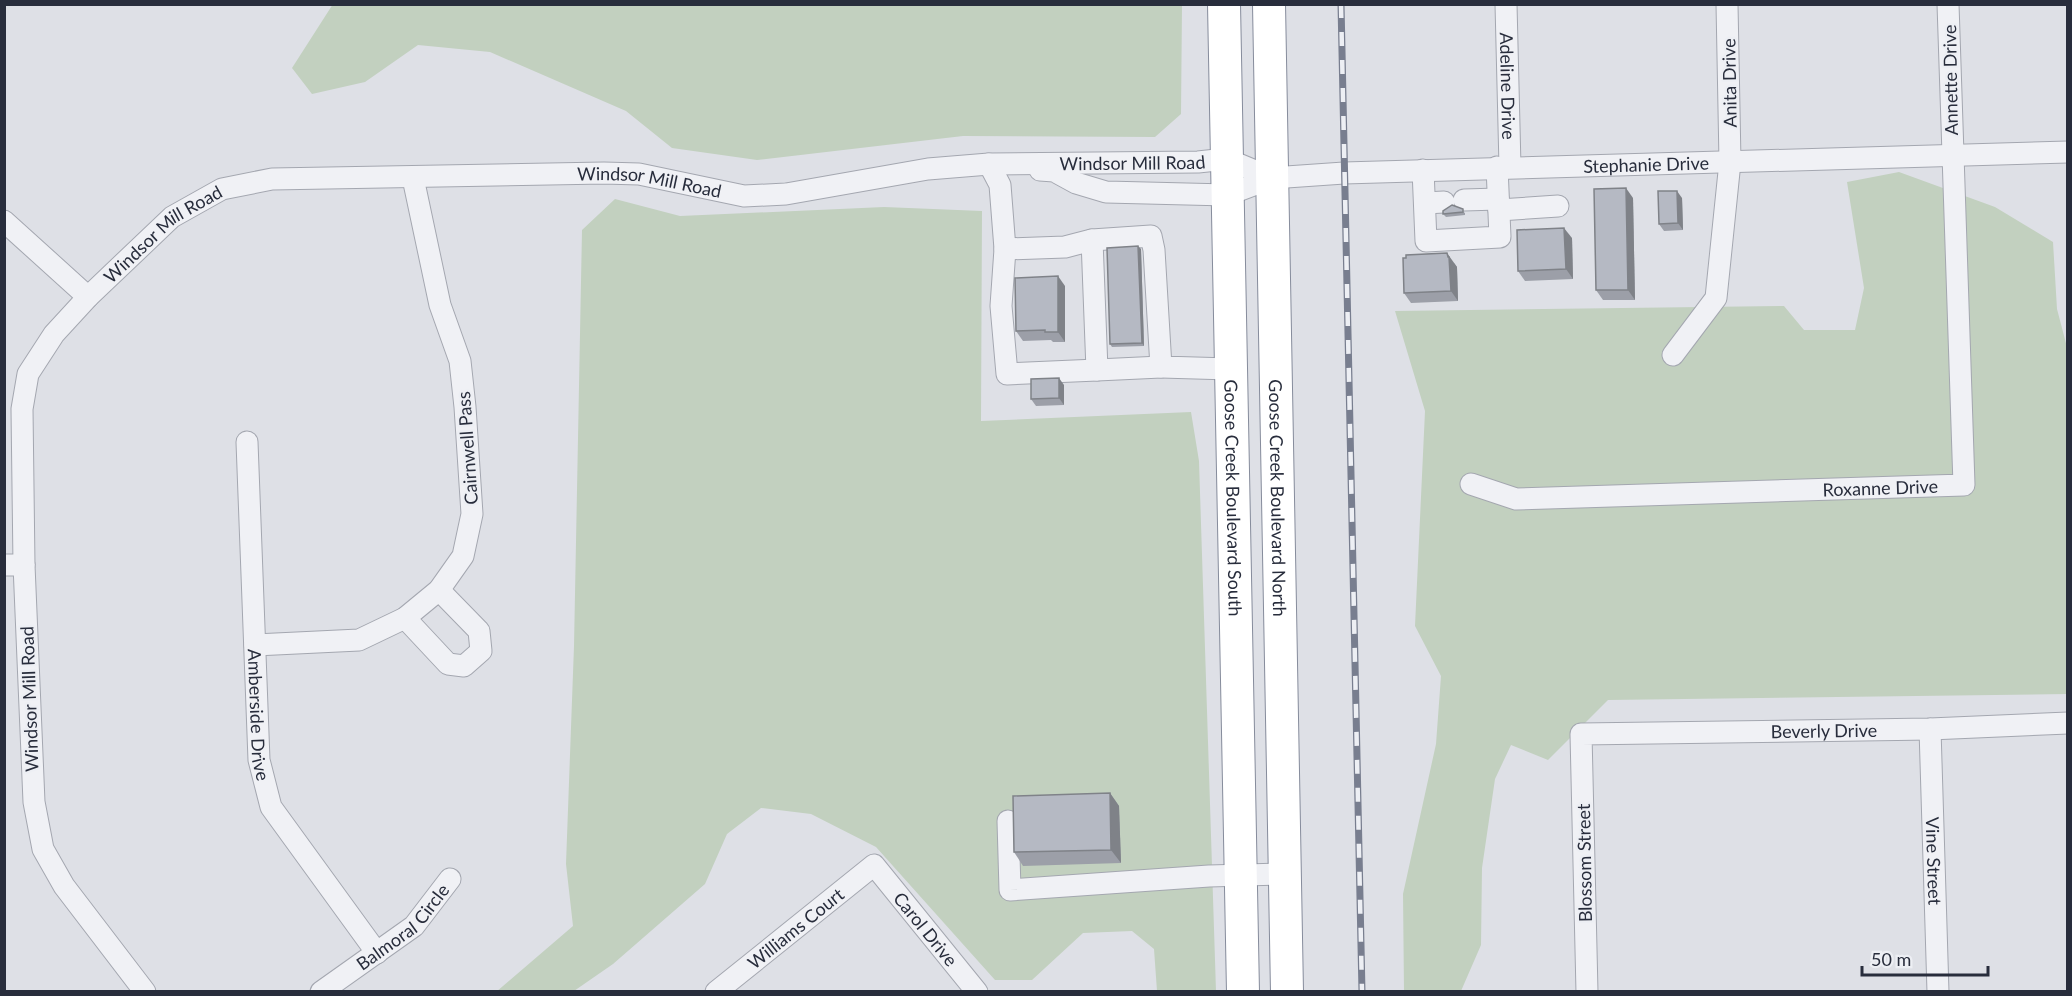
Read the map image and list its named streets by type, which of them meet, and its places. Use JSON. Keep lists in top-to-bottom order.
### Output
{
  "streets": {
    "highway": ["Goose Creek Boulevard South", "Goose Creek Boulevard North"],
    "street": [
      "Annette Drive",
      "Anita Drive",
      "Adeline Drive",
      "Windsor Mill Road",
      "Stephanie Drive",
      "Cairnwell Pass",
      "Roxanne Drive",
      "Amberside Drive",
      "Beverly Drive",
      "Vine Street",
      "Blossom Street",
      "Balmoral Circle",
      "Williams Court",
      "Carol Drive"
    ]
  },
  "crossings": [
    ["Annette Drive", "Stephanie Drive"],
    ["Annette Drive", "Roxanne Drive"],
    ["Anita Drive", "Stephanie Drive"],
    ["Adeline Drive", "Stephanie Drive"],
    ["Windsor Mill Road", "Stephanie Drive"],
    ["Windsor Mill Road", "Cairnwell Pass"],
    ["Windsor Mill Road", "Goose Creek Boulevard South"],
    ["Windsor Mill Road", "Goose Creek Boulevard North"],
    ["Stephanie Drive", "Roxanne Drive"],
    ["Stephanie Drive", "Goose Creek Boulevard South"],
    ["Stephanie Drive", "Goose Creek Boulevard North"],
    ["Cairnwell Pass", "Amberside Drive"],
    ["Amberside Drive", "Balmoral Circle"],
    ["Beverly Drive", "Vine Street"],
    ["Beverly Drive", "Blossom Street"],
    ["Williams Court", "Carol Drive"]
  ],
  "scale_bar": "50 m"
}
